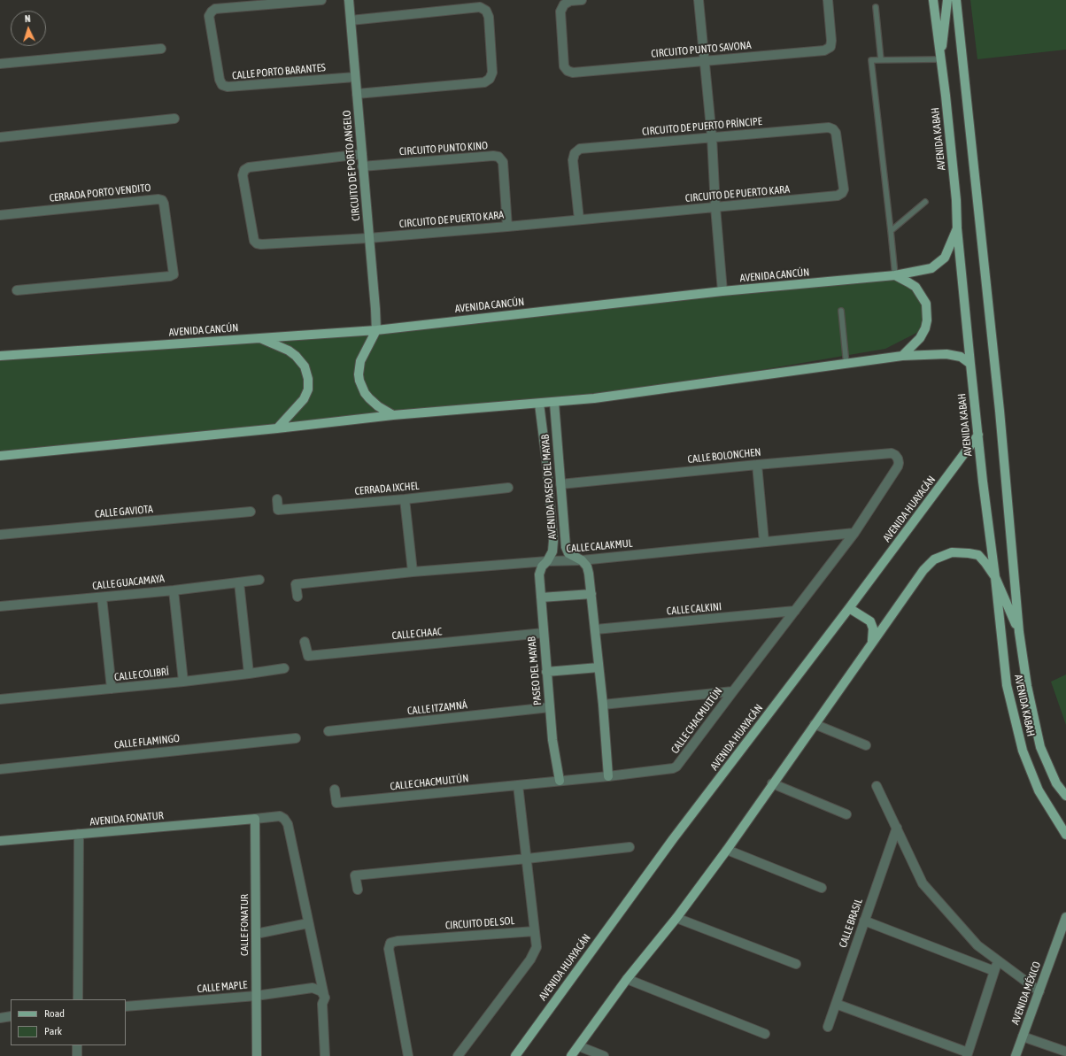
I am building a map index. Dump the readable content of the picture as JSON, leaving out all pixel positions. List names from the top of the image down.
{
  "streets": {
    "main road": ["AVENIDA KABAH", "AVENIDA CANCÚN", "AVENIDA HUAYACÁN"],
    "street": [
      "CIRCUITO PUNTO SAVONA",
      "CALLE PORTO BARANTES",
      "CIRCUITO DE PUERTO PRÍNCIPE",
      "CIRCUITO PUNTO KINO",
      "CIRCUITO DE PORTO ANGELO",
      "CERRADA PORTO VENDITO",
      "CIRCUITO DE PUERTO KARA",
      "CALLE BOLONCHEN",
      "AVENIDA PASEO DEL MAYAB",
      "CERRADA IXCHEL",
      "CALLE GAVIOTA",
      "CALLE CALAKMUL",
      "CALLE GUACAMAYA",
      "CALLE CALKINI",
      "CALLE CHAAC",
      "PASEO DEL MAYAB",
      "CALLE COLIBRÍ",
      "CALLE ITZAMNÁ",
      "CALLE CHACMULTÚN",
      "CALLE FLAMINGO",
      "AVENIDA FONATUR",
      "CIRCUITO DEL SOL",
      "CALLE BRASIL",
      "CALLE FONATUR",
      "CALLE MAPLE",
      "AVENIDA MÉXICO"
    ]
  },
  "crossings": [
    ["CALLE PORTO BARANTES", "CIRCUITO DE PORTO ANGELO"],
    ["CIRCUITO DE PUERTO PRÍNCIPE", "CIRCUITO DE PUERTO KARA"],
    ["AVENIDA KABAH", "AVENIDA CANCÚN"],
    ["AVENIDA KABAH", "AVENIDA HUAYACÁN"],
    ["CIRCUITO PUNTO KINO", "CIRCUITO DE PORTO ANGELO"],
    ["CIRCUITO PUNTO KINO", "CIRCUITO DE PUERTO KARA"],
    ["CIRCUITO DE PORTO ANGELO", "CIRCUITO DE PUERTO KARA"],
    ["CIRCUITO DE PORTO ANGELO", "AVENIDA CANCÚN"],
    ["CALLE BOLONCHEN", "AVENIDA PASEO DEL MAYAB"],
    ["CALLE BOLONCHEN", "CALLE CHACMULTÚN"],
    ["AVENIDA PASEO DEL MAYAB", "CALLE CALAKMUL"],
    ["AVENIDA PASEO DEL MAYAB", "PASEO DEL MAYAB"],
    ["CALLE CALAKMUL", "PASEO DEL MAYAB"],
    ["CALLE CALAKMUL", "CALLE CHACMULTÚN"],
    ["CALLE CALKINI", "CALLE CHACMULTÚN"],
    ["CALLE CHAAC", "PASEO DEL MAYAB"],
    ["PASEO DEL MAYAB", "CALLE ITZAMNÁ"],
    ["PASEO DEL MAYAB", "CALLE CHACMULTÚN"],
    ["AVENIDA FONATUR", "CALLE FONATUR"],
    ["CALLE FONATUR", "CALLE MAPLE"]
  ],
  "legend": ["Road", "Park"],
  "north": "top"
}
